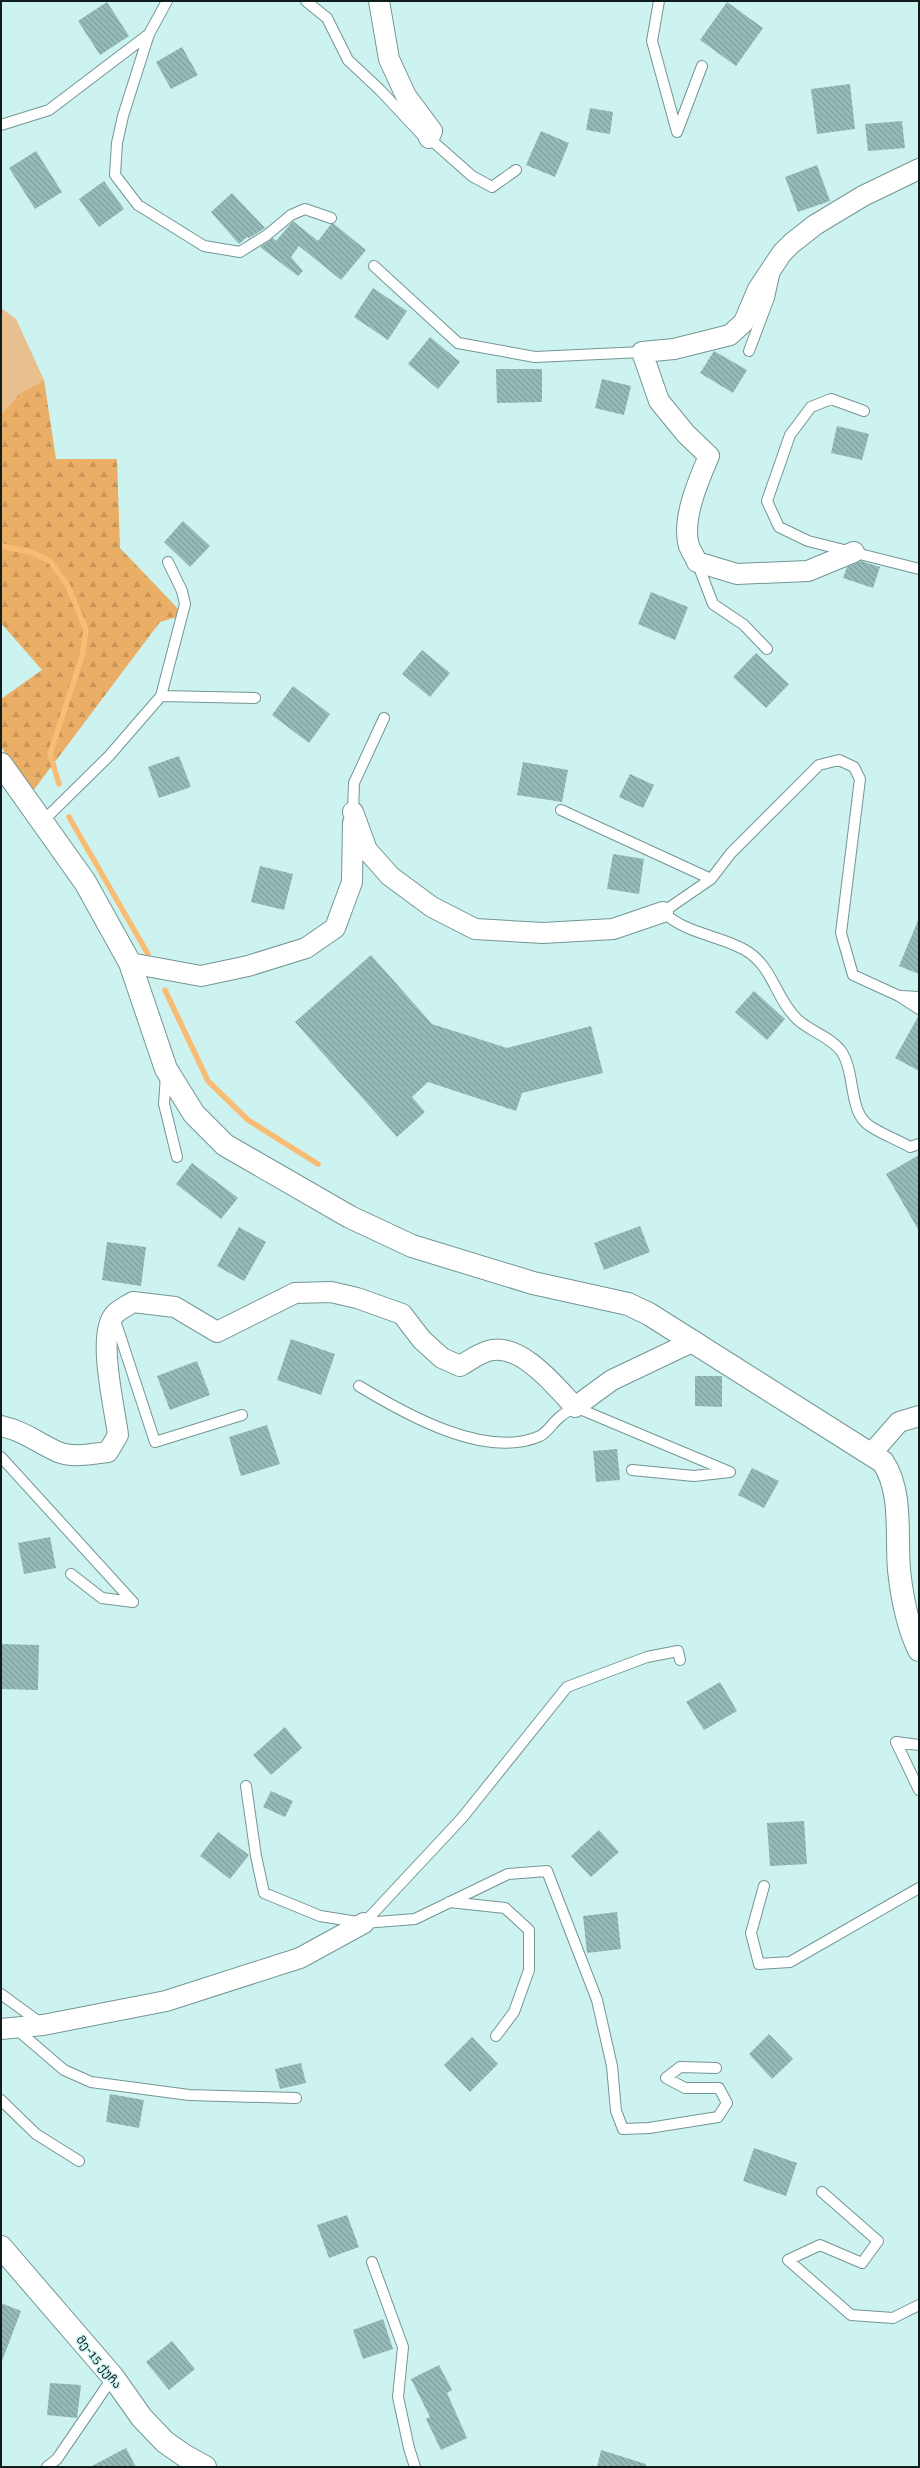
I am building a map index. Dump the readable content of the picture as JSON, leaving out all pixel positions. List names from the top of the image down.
{
  "streets": {
    "street": ["მე-15 ქუჩა"]
  }
}
